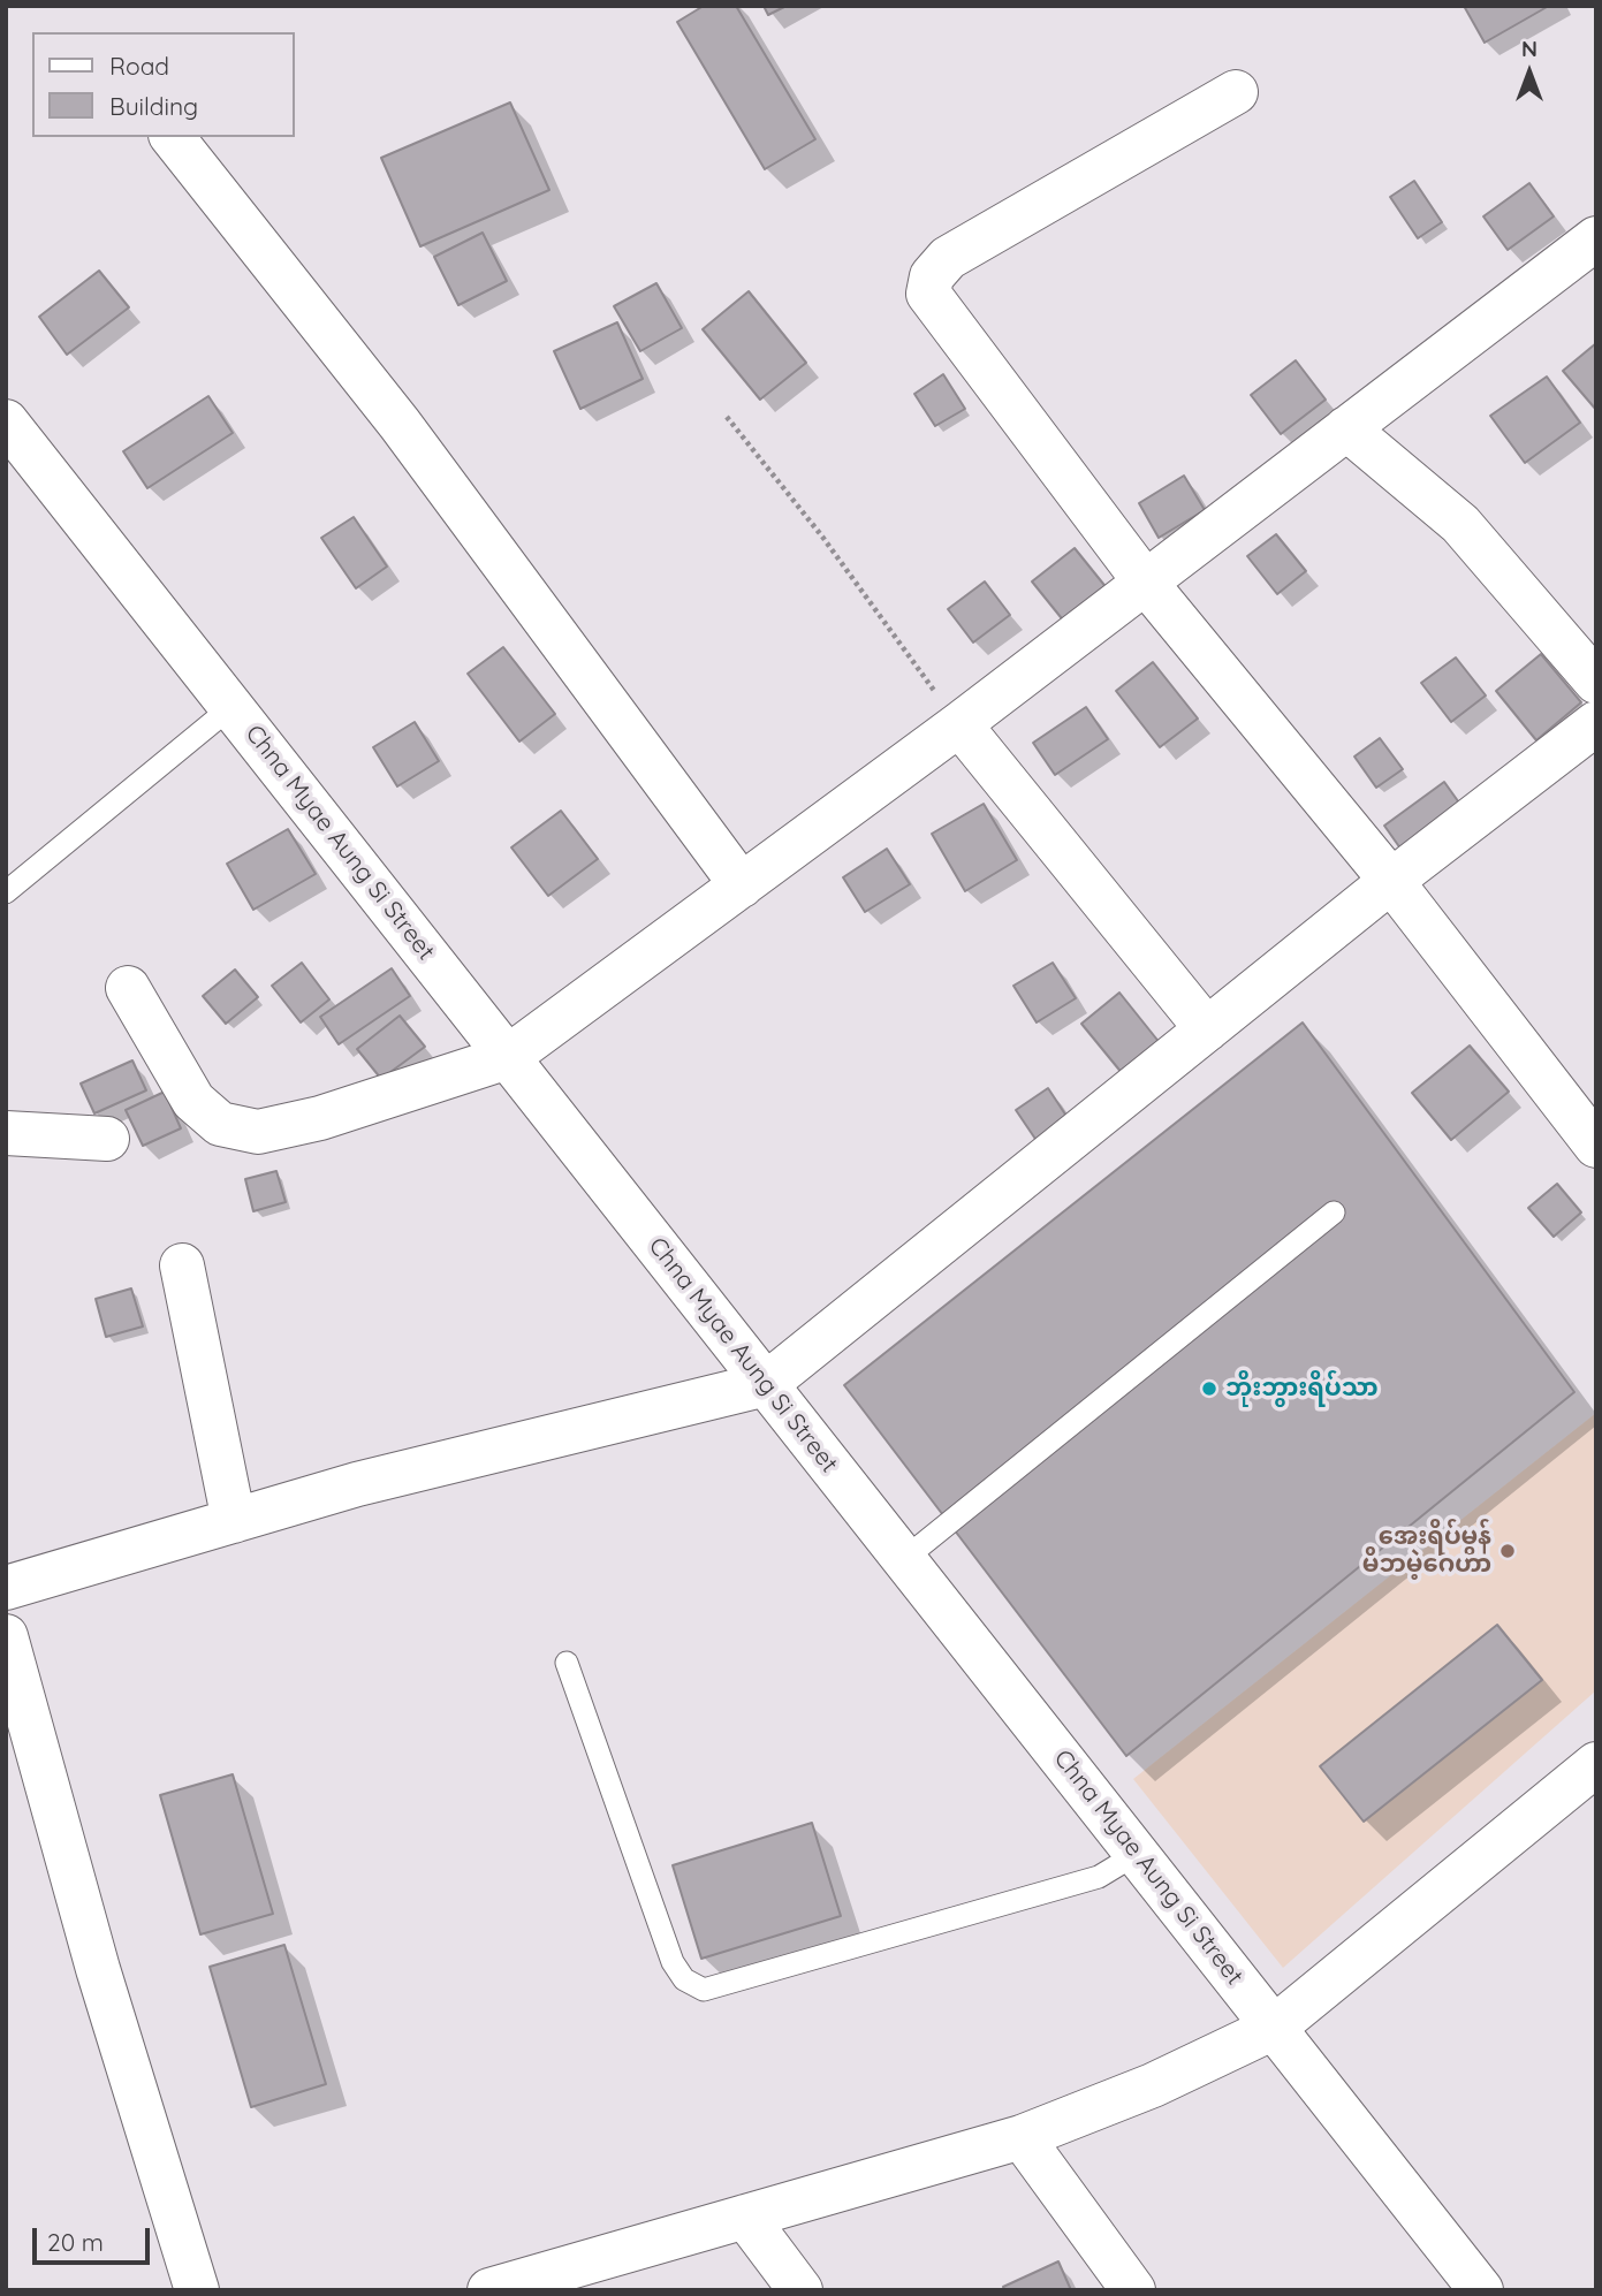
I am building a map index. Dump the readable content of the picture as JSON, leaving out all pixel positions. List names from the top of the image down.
{
  "streets": {
    "street": ["Chna Myae Aung Si Street"]
  },
  "places": ["ဘိုးဘွားရိပ်သာ", "အေးရိပ်မွန် မိဘမဲ့ဂေဟာ"],
  "legend": ["Road", "Building"],
  "scale_bar": "20 m",
  "north": "top"
}
